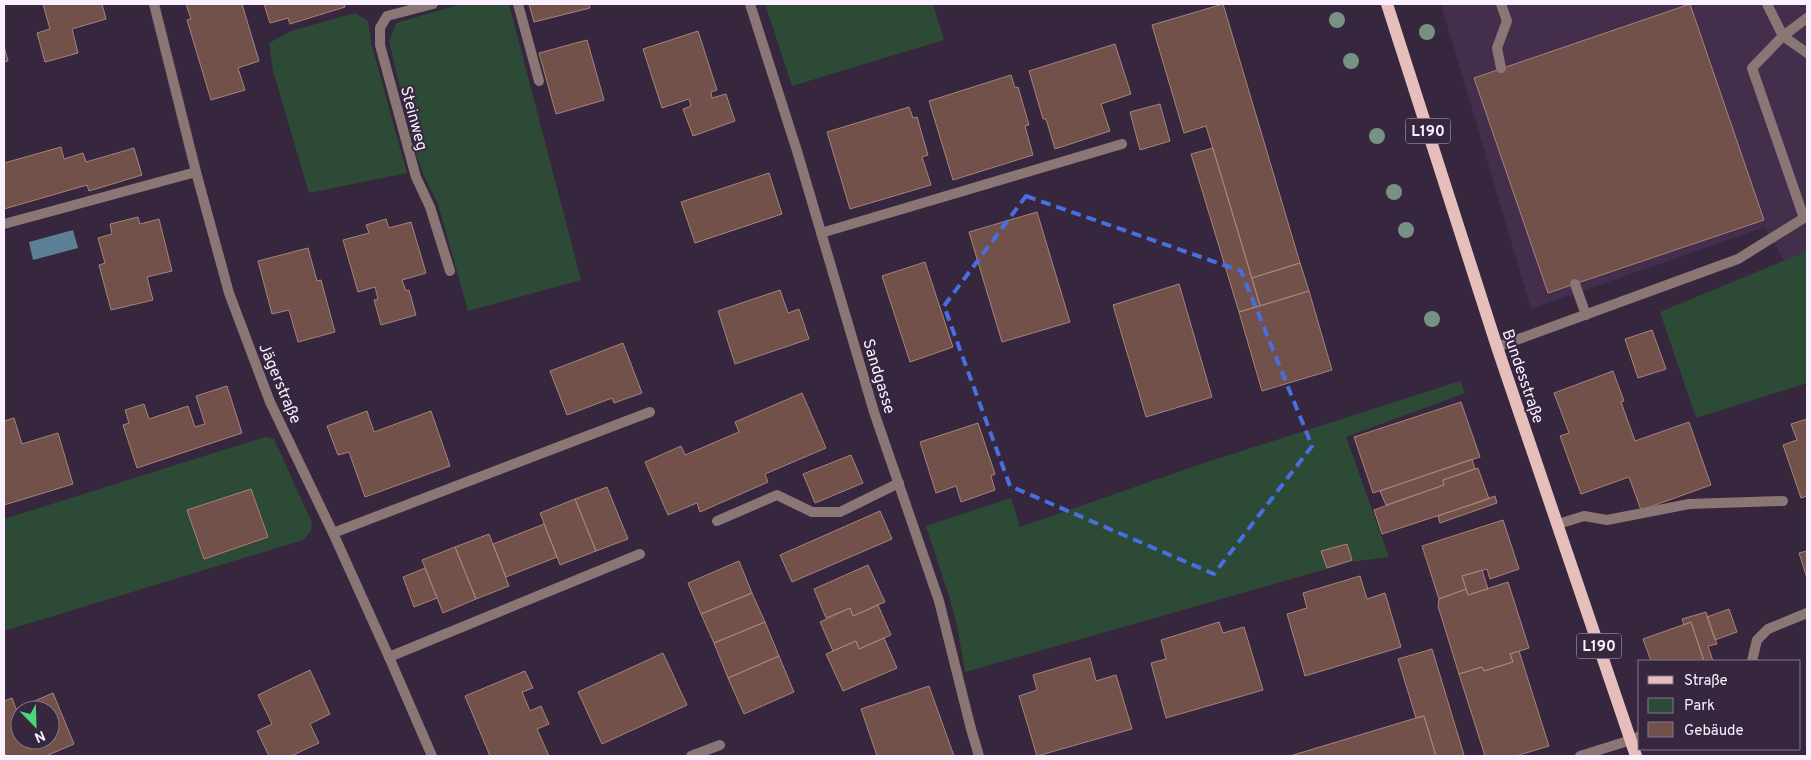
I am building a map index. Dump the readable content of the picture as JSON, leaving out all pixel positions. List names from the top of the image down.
{
  "streets": {
    "main road": ["L190", "Bundesstraße"],
    "street": ["Steinweg", "Sandgasse", "Jägerstraße"]
  },
  "legend": ["Straße", "Park", "Gebäude"],
  "north": "bottom right"
}
